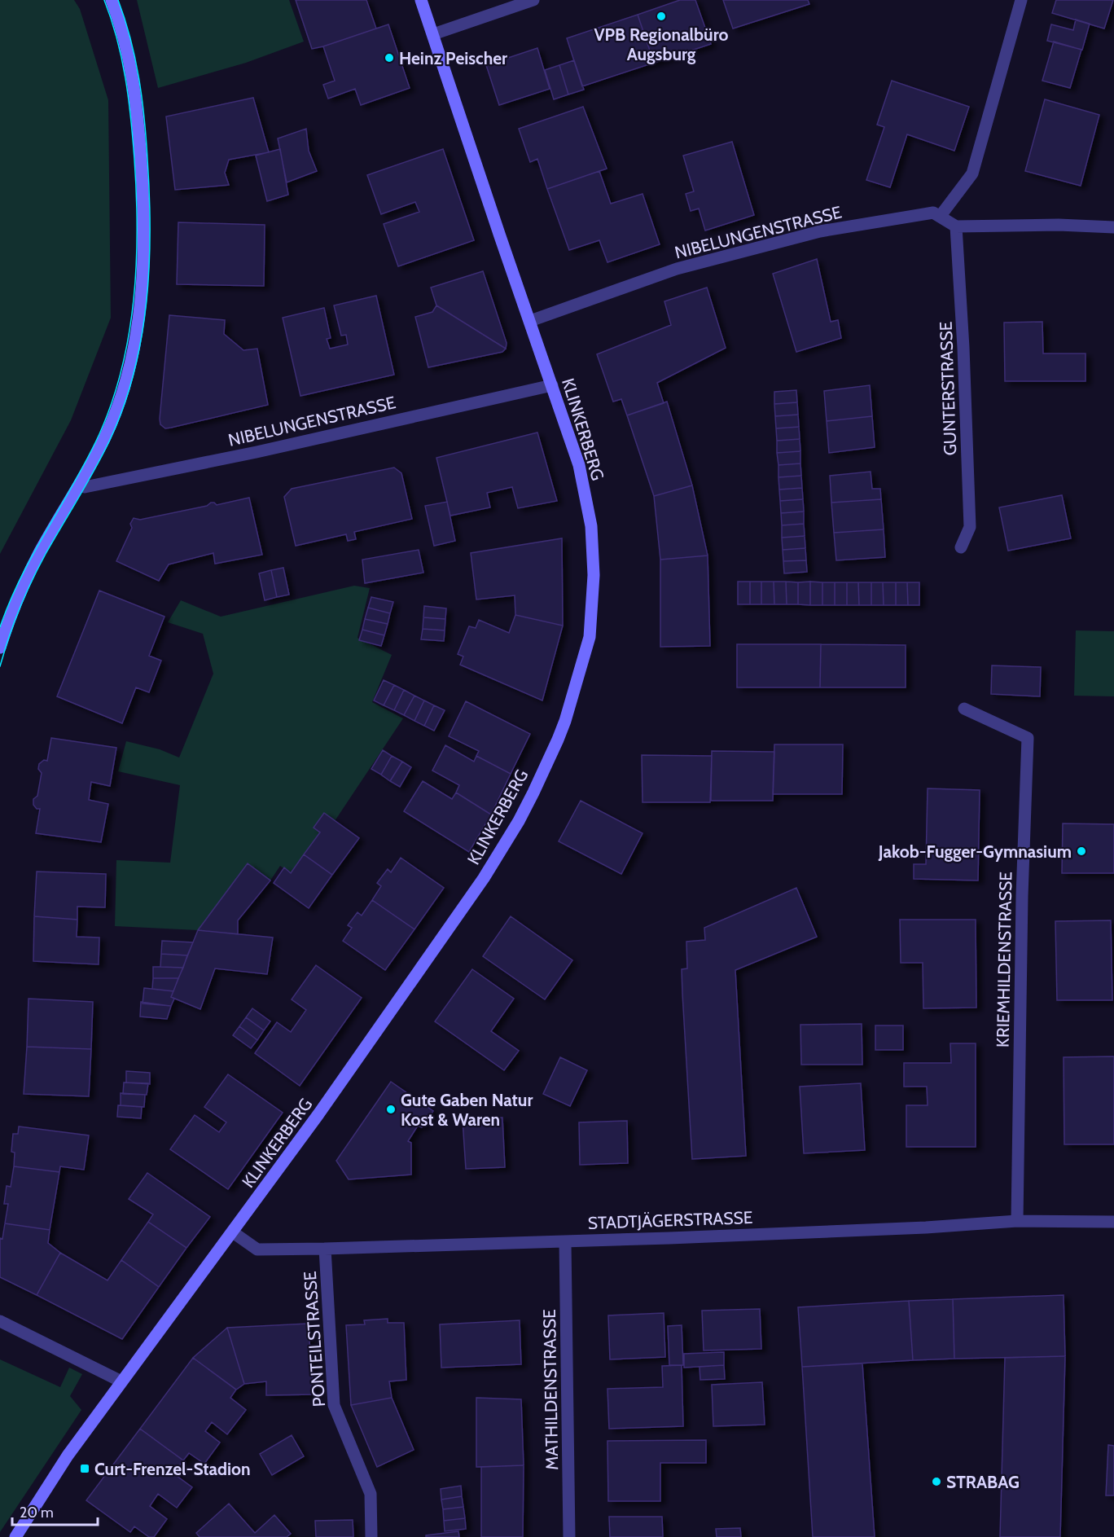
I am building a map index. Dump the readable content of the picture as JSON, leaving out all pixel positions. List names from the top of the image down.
{
  "streets": {
    "main road": ["KLINKERBERG"],
    "street": [
      "NIBELUNGENSTRASSE",
      "GUNTERSTRASSE",
      "KRIEMHILDENSTRASSE",
      "STADTJÄGERSTRASSE",
      "PONTEILSTRASSE",
      "MATHILDENSTRASSE"
    ]
  },
  "crossings": [
    ["NIBELUNGENSTRASSE", "GUNTERSTRASSE"],
    ["NIBELUNGENSTRASSE", "KLINKERBERG"],
    ["KLINKERBERG", "STADTJÄGERSTRASSE"],
    ["KRIEMHILDENSTRASSE", "STADTJÄGERSTRASSE"],
    ["STADTJÄGERSTRASSE", "PONTEILSTRASSE"],
    ["STADTJÄGERSTRASSE", "MATHILDENSTRASSE"]
  ],
  "places": {
    "other": [
      "VPB Regionalbüro Augsburg",
      "Heinz Peischer",
      "Jakob-Fugger-Gymnasium",
      "Gute Gaben Natur Kost & Waren",
      "STRABAG"
    ],
    "transit": ["Curt-Frenzel-Stadion"]
  },
  "scale_bar": "20 m"
}
